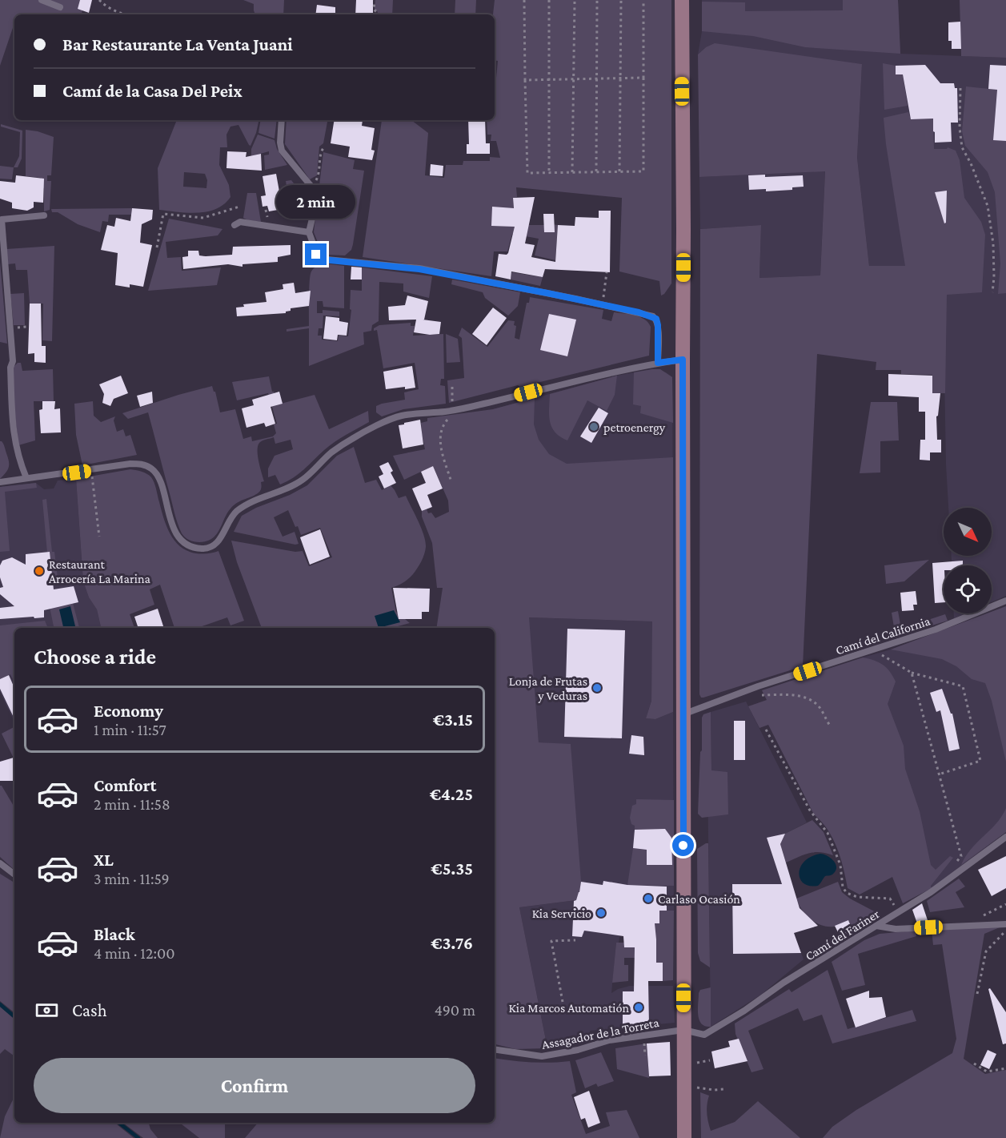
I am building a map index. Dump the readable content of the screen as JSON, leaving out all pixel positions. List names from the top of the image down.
{
  "streets": {
    "lane": ["Camí del California", "Camí del Fariner", "Assagador de la Torreta"]
  },
  "crossings": [
    ["Camí del Fariner", "Assagador de la Torreta"]
  ],
  "places": [
    "petroenergy",
    "Restaurant Arrocería La Marina",
    "Lonja de Frutas y Veduras",
    "Carlaso Ocasión",
    "Kia Servicio",
    "Kia Marcos Automatión"
  ],
  "north": "bottom right",
  "page": {
    "banner": ["Bar Restaurante La Venta Juani", "Camí de la Casa Del Peix"],
    "bubble": "2 min",
    "heading": "Choose a ride",
    "list": [
      {
        "name": "Economy",
        "note": "1 min · 11:57",
        "value": "€3.15"
      },
      {
        "name": "Comfort",
        "note": "2 min · 11:58",
        "value": "€4.25"
      },
      {
        "name": "XL",
        "note": "3 min · 11:59",
        "value": "€5.35"
      },
      {
        "name": "Black",
        "note": "4 min · 12:00",
        "value": "€3.76"
      }
    ],
    "pay": ["Cash", "490 m"],
    "buttons": "Confirm"
  }
}
